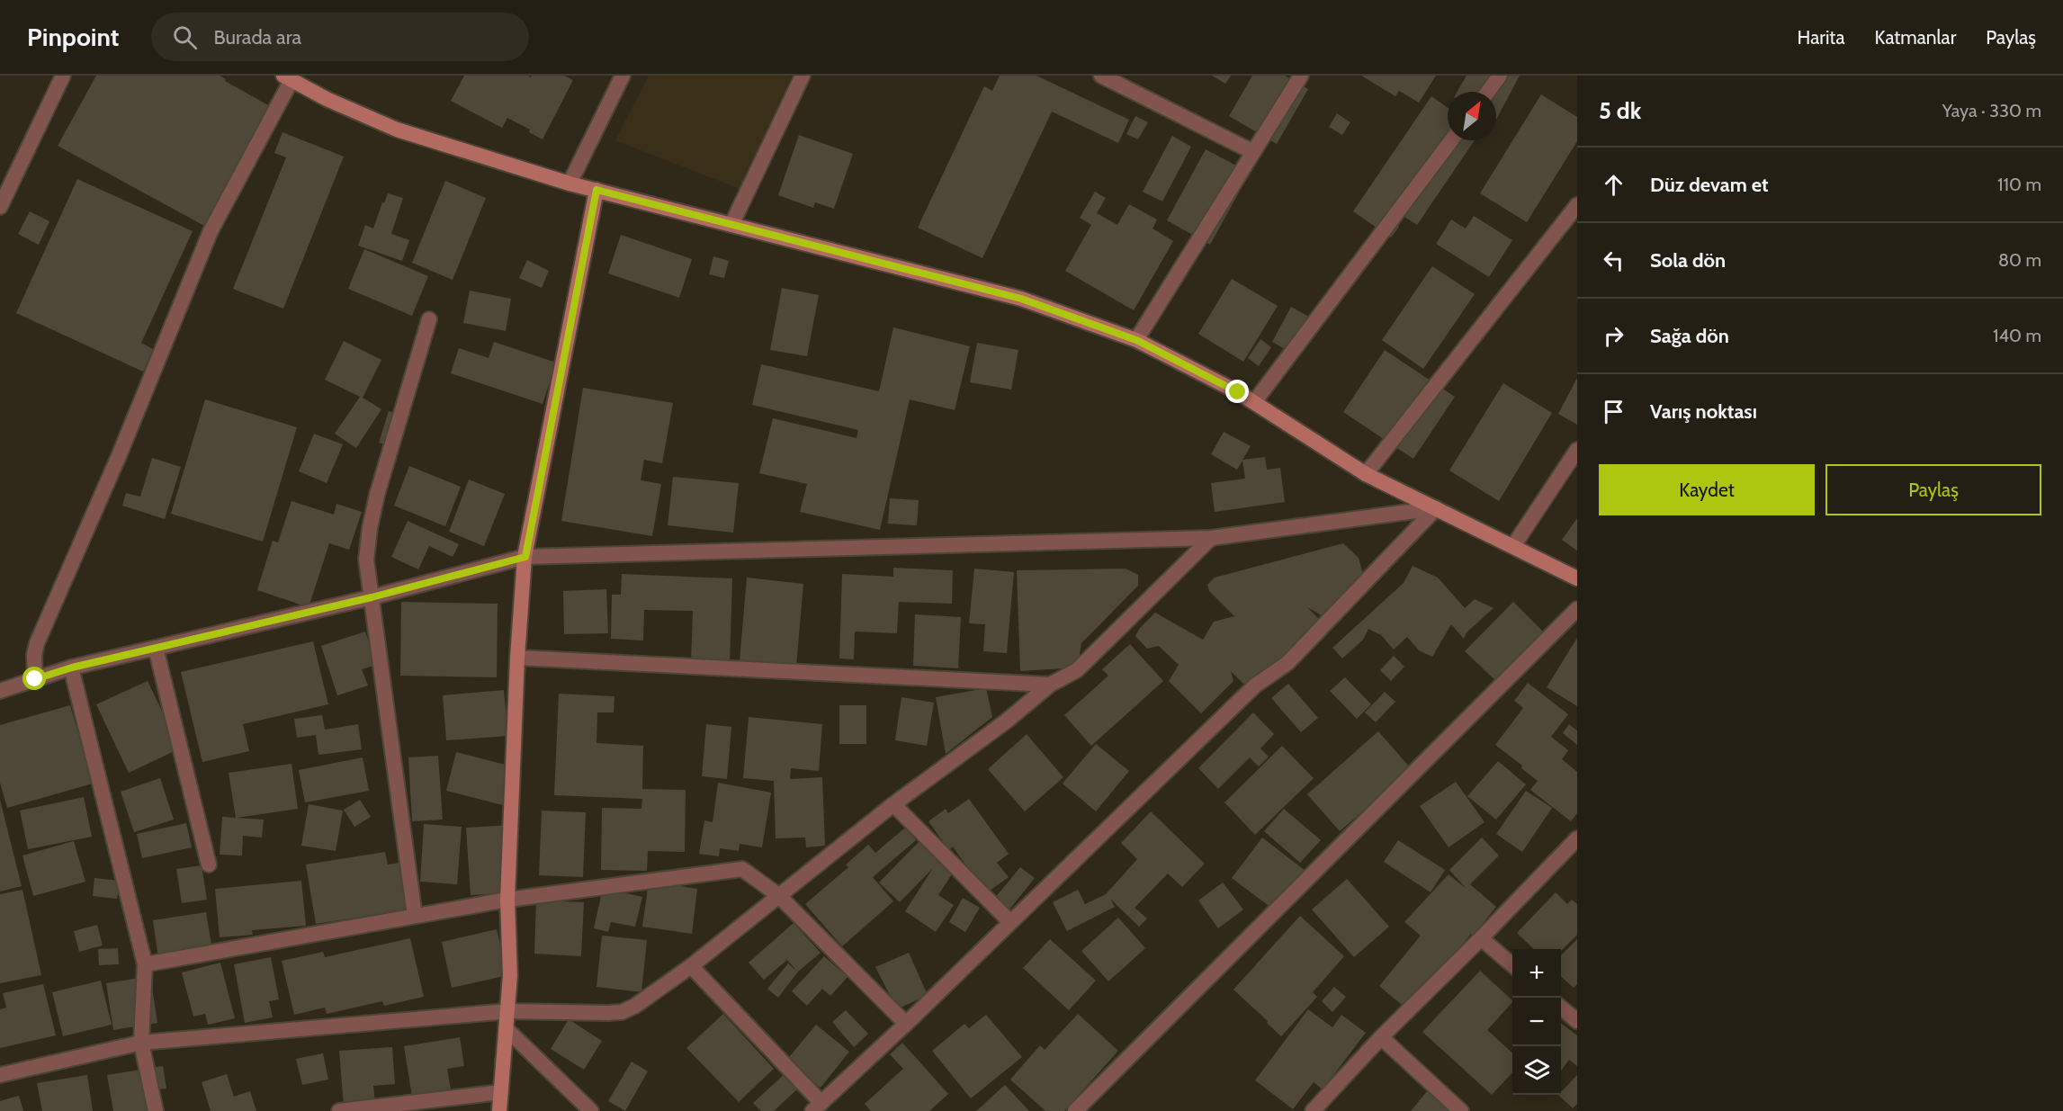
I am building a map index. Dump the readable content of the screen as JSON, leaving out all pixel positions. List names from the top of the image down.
{
  "north": "top right",
  "page": {
    "header": "Pinpoint",
    "search": "Burada ara",
    "nav": ["Harita", "Katmanlar", "Paylaş"],
    "heading": ["5 dk", "Yaya · 330 m"],
    "list": [
      ["Düz devam et", "110 m"],
      ["Sola dön", "80 m"],
      ["Sağa dön", "140 m"],
      "Varış noktası"
    ],
    "buttons": ["Kaydet", "Paylaş"],
    "map_buttons": ["+", "−"]
  }
}
